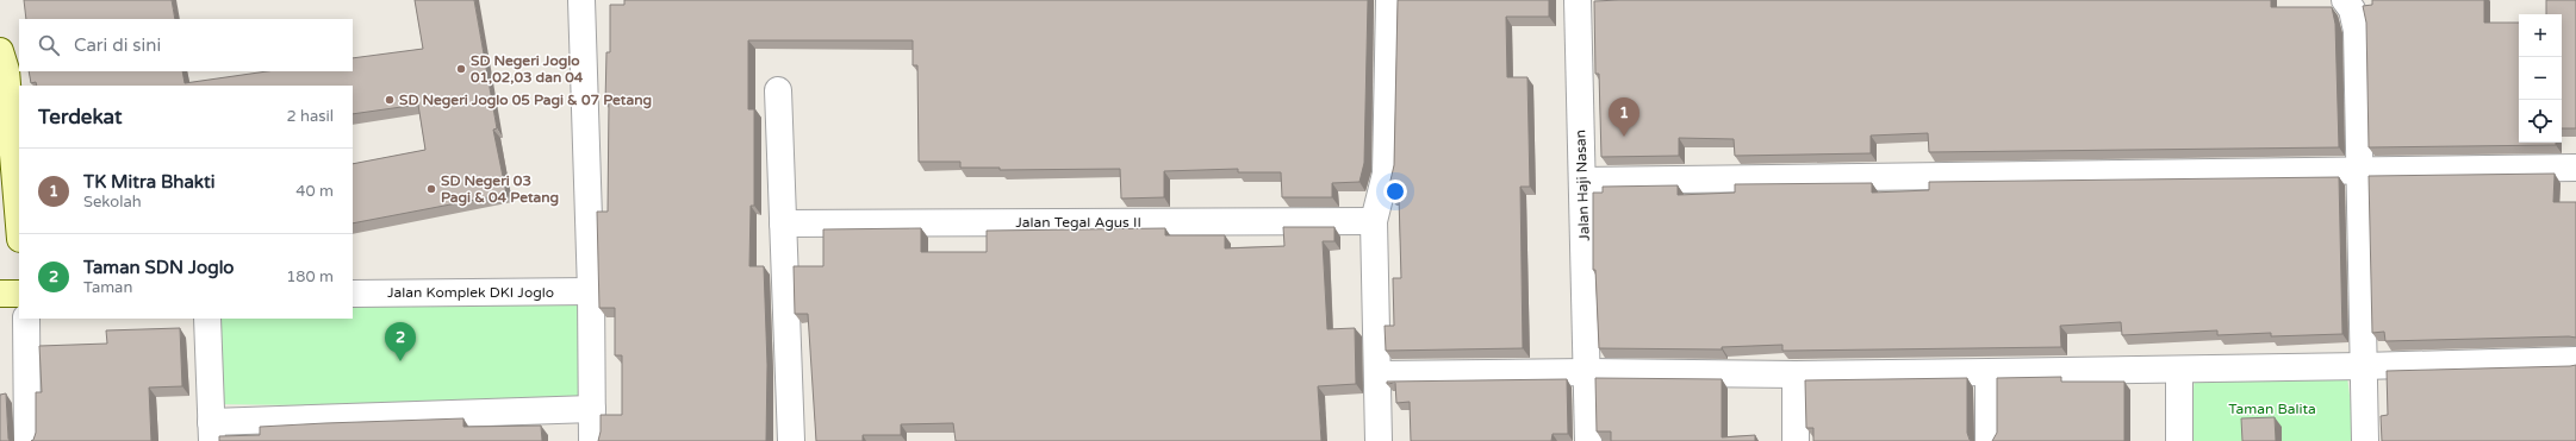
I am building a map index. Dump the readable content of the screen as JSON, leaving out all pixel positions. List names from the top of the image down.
{
  "streets": {
    "street": ["Jalan Haji Nasan", "Jalan Tegal Agus II", "Jalan Komplek DKI Joglo"]
  },
  "parks": ["Taman Balita"],
  "places": ["SD Negeri Joglo 01,02,03 dan 04", "SD Negeri Joglo 05 Pagi & 07 Petang", "SD Negeri 03 Pagi & 04 Petang"],
  "page": {
    "map_buttons": ["+", "−"],
    "search": "Cari di sini",
    "heading": ["Terdekat", "2 hasil"],
    "pins": ["1", "2"],
    "list": [
      {
        "mark": "1",
        "name": "TK Mitra Bhakti",
        "note": "Sekolah",
        "value": "40 m"
      },
      {
        "mark": "2",
        "name": "Taman SDN Joglo",
        "note": "Taman",
        "value": "180 m"
      }
    ]
  }
}
